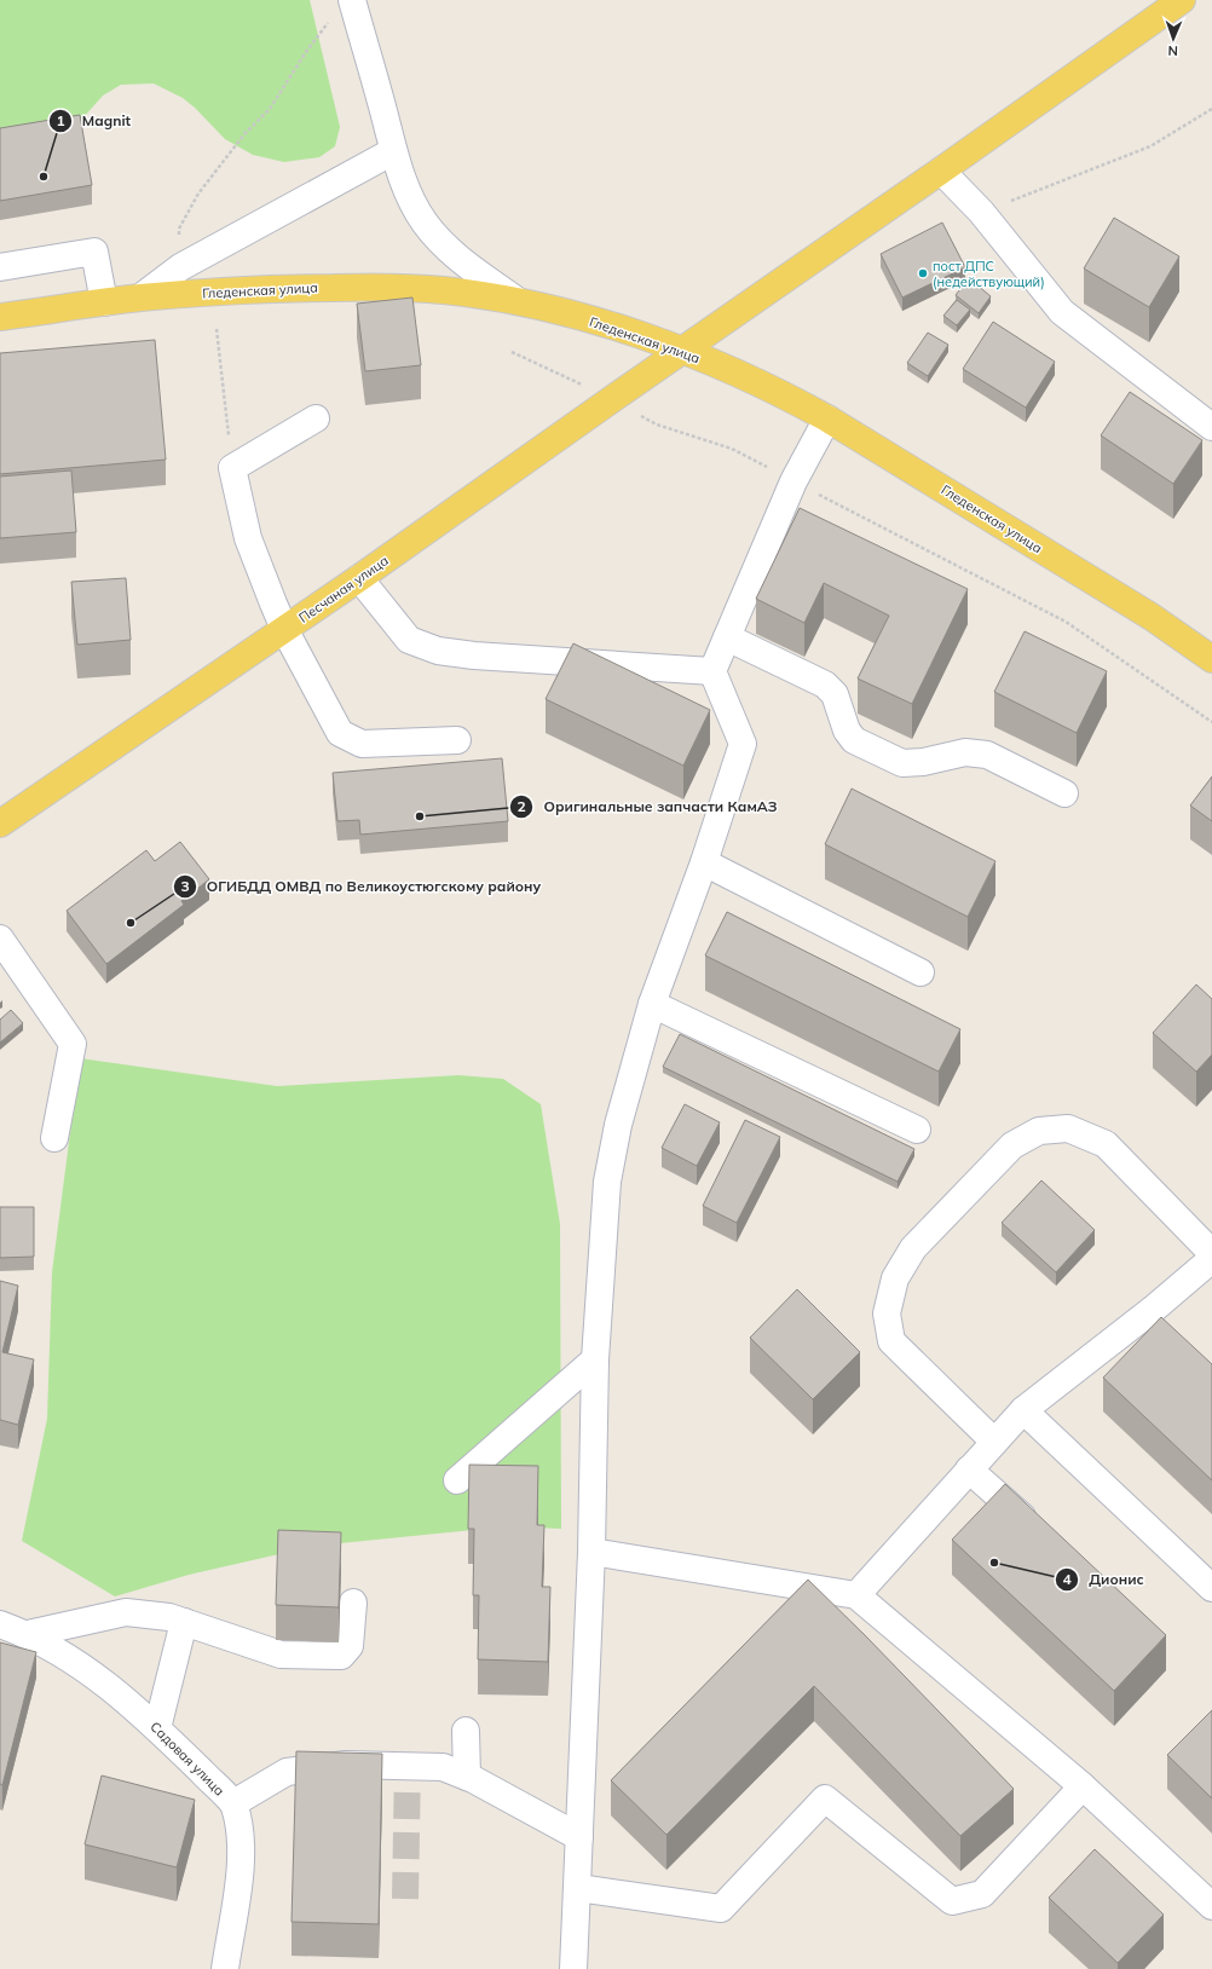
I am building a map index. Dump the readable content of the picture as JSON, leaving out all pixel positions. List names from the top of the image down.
{
  "streets": {
    "main road": ["Гледенская улица", "Песчаная улица"],
    "street": ["Садовая улица"]
  },
  "crossings": [
    ["Гледенская улица", "Песчаная улица"]
  ],
  "places": [
    "Magnit",
    "пост ДПС (недействующий)",
    "Оригинальные запчасти КамАЗ",
    "ОГИБДД ОМВД по Великоустюгскому району",
    "Дионис"
  ],
  "north": "bottom"
}
